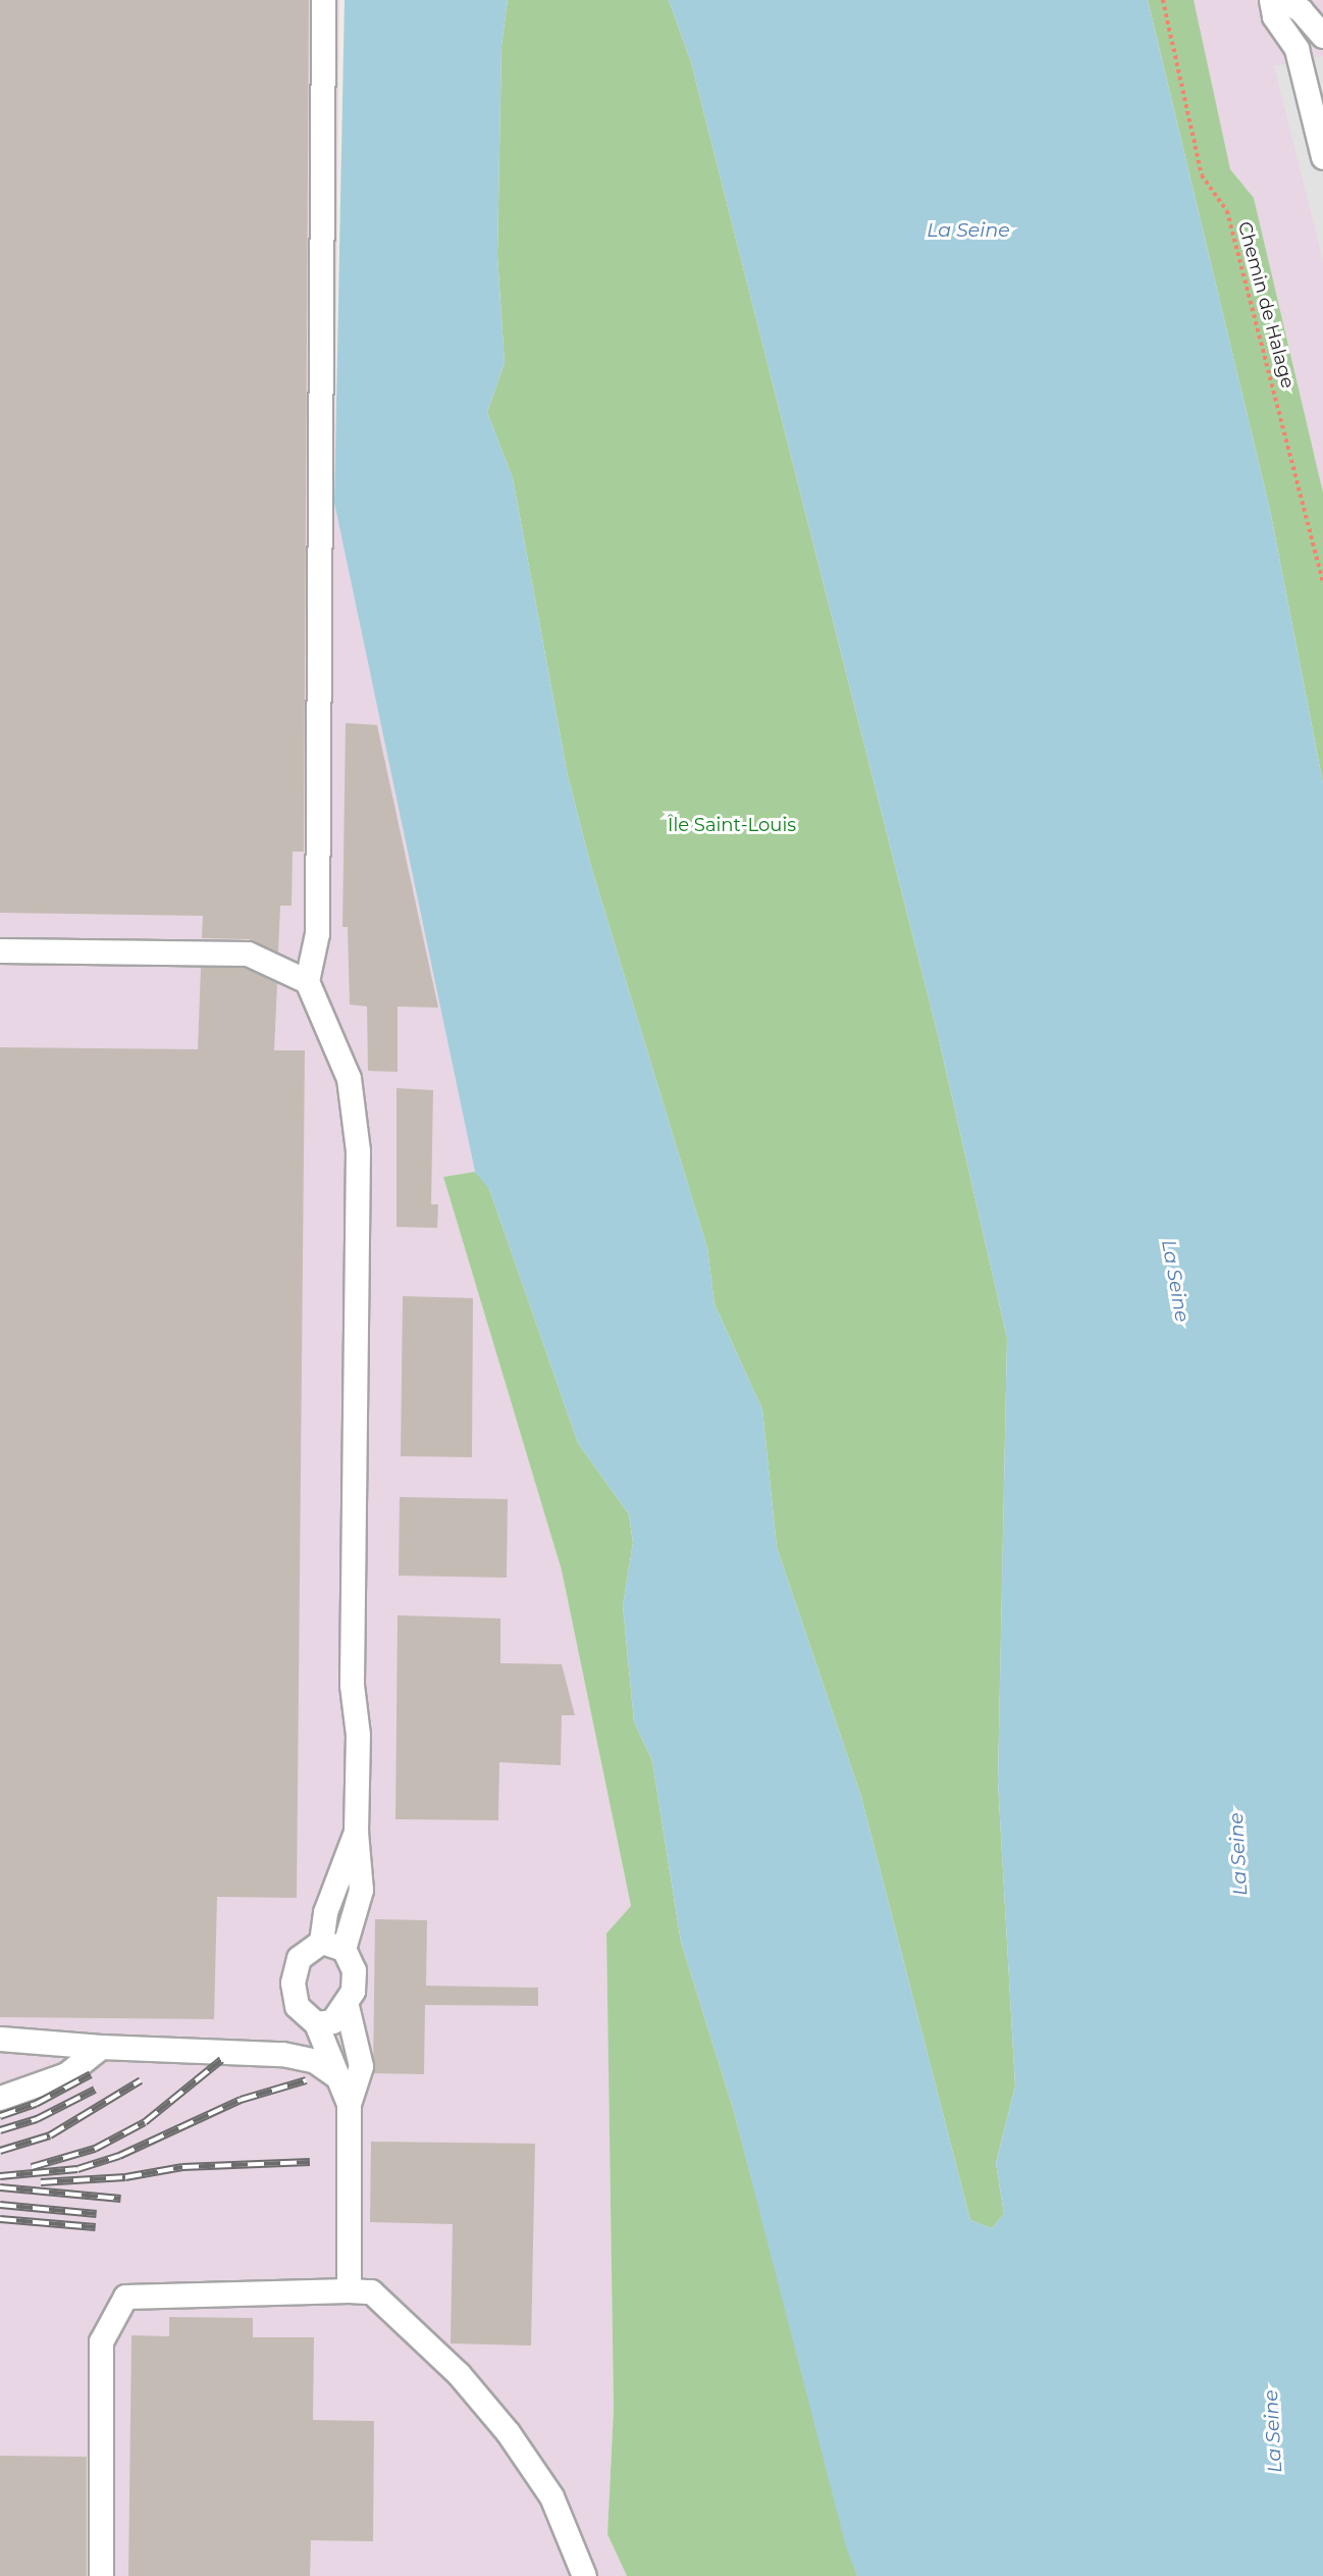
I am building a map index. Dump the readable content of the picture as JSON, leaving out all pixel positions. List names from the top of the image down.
{
  "streets": {
    "path": ["Chemin de Halage"]
  },
  "water": ["La Seine"],
  "parks": ["Île Saint-Louis"]
}
